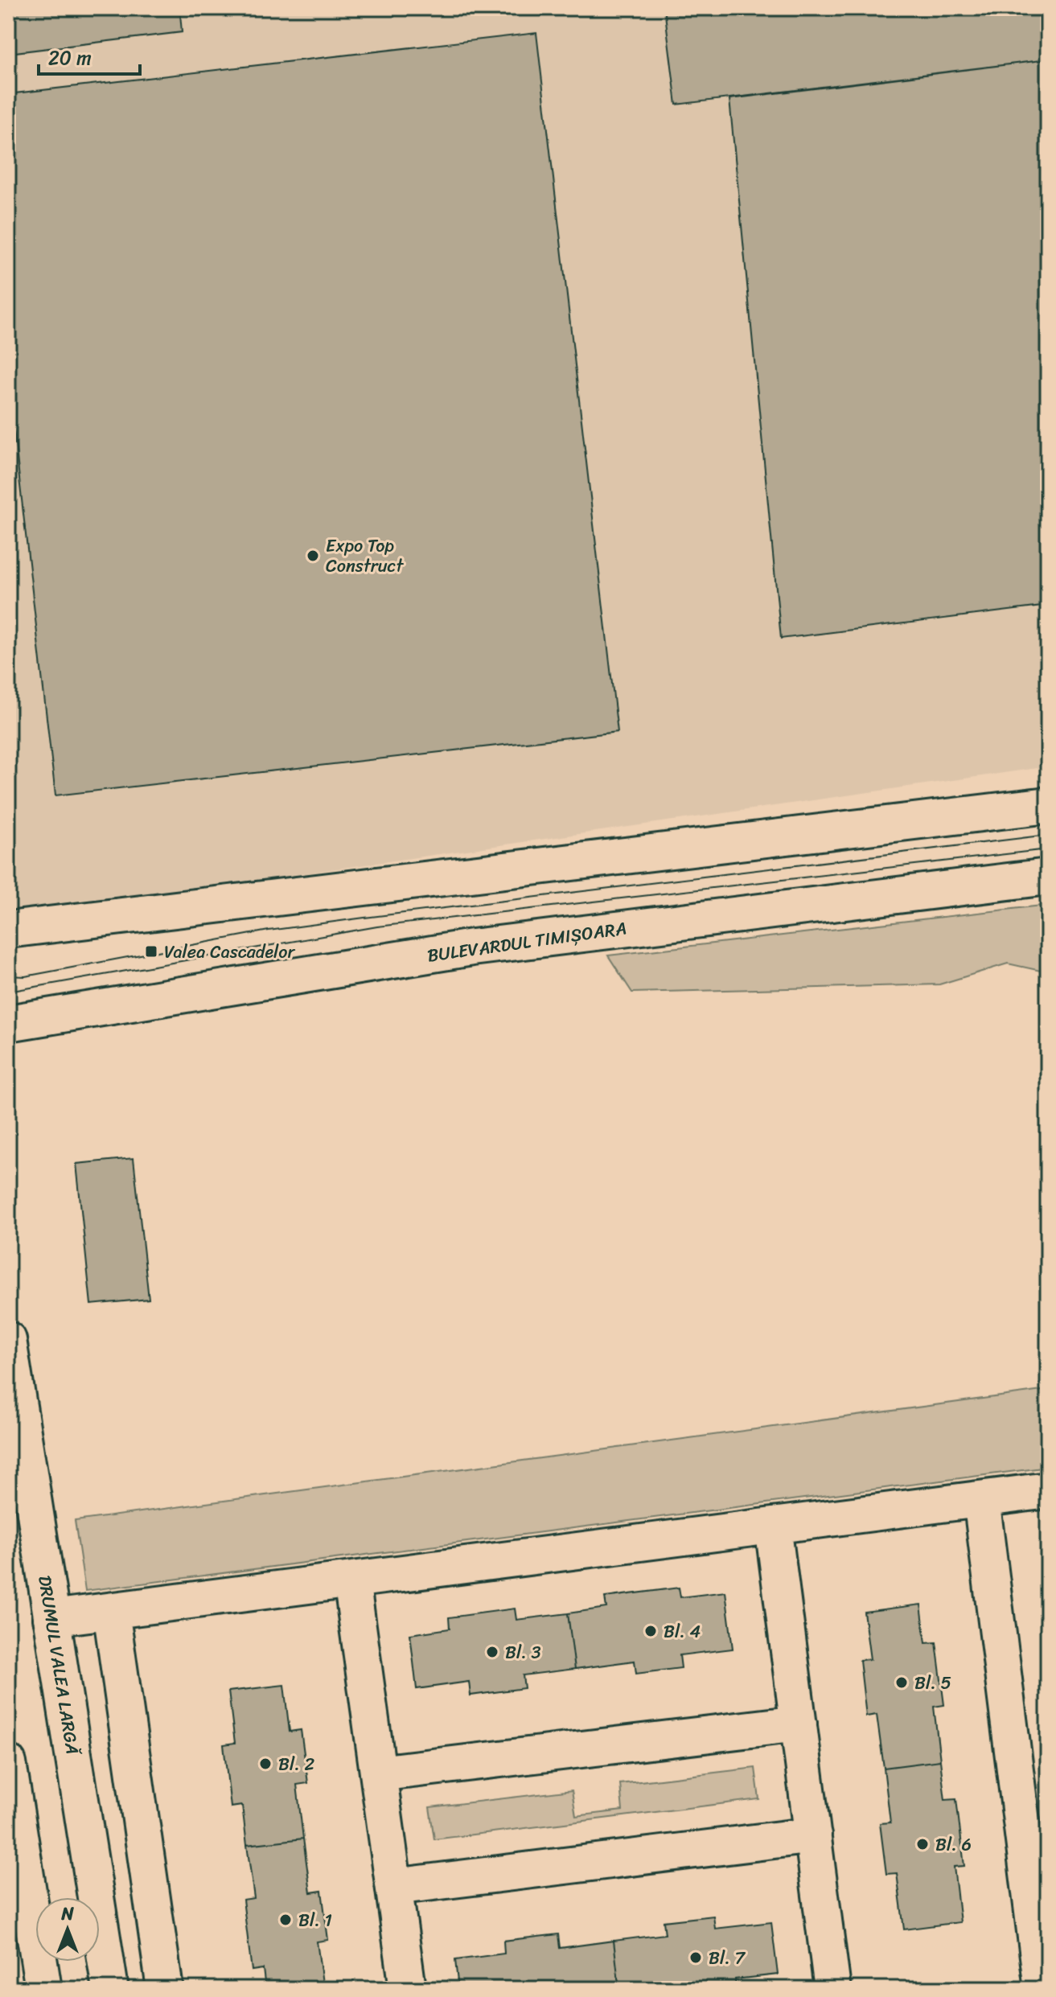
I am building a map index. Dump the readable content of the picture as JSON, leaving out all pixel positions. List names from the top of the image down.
{
  "streets": {
    "street": ["BULEVARDUL TIMIȘOARA", "DRUMUL VALEA LARGĂ"]
  },
  "places": {
    "other": [
      "Expo Top Construct",
      "Bl. 4",
      "Bl. 3",
      "Bl. 5",
      "Bl. 2",
      "Bl. 6",
      "Bl. 1",
      "Bl. 7"
    ],
    "transit": ["Valea Cascadelor"]
  },
  "scale_bar": "20 m",
  "north": "top"
}
